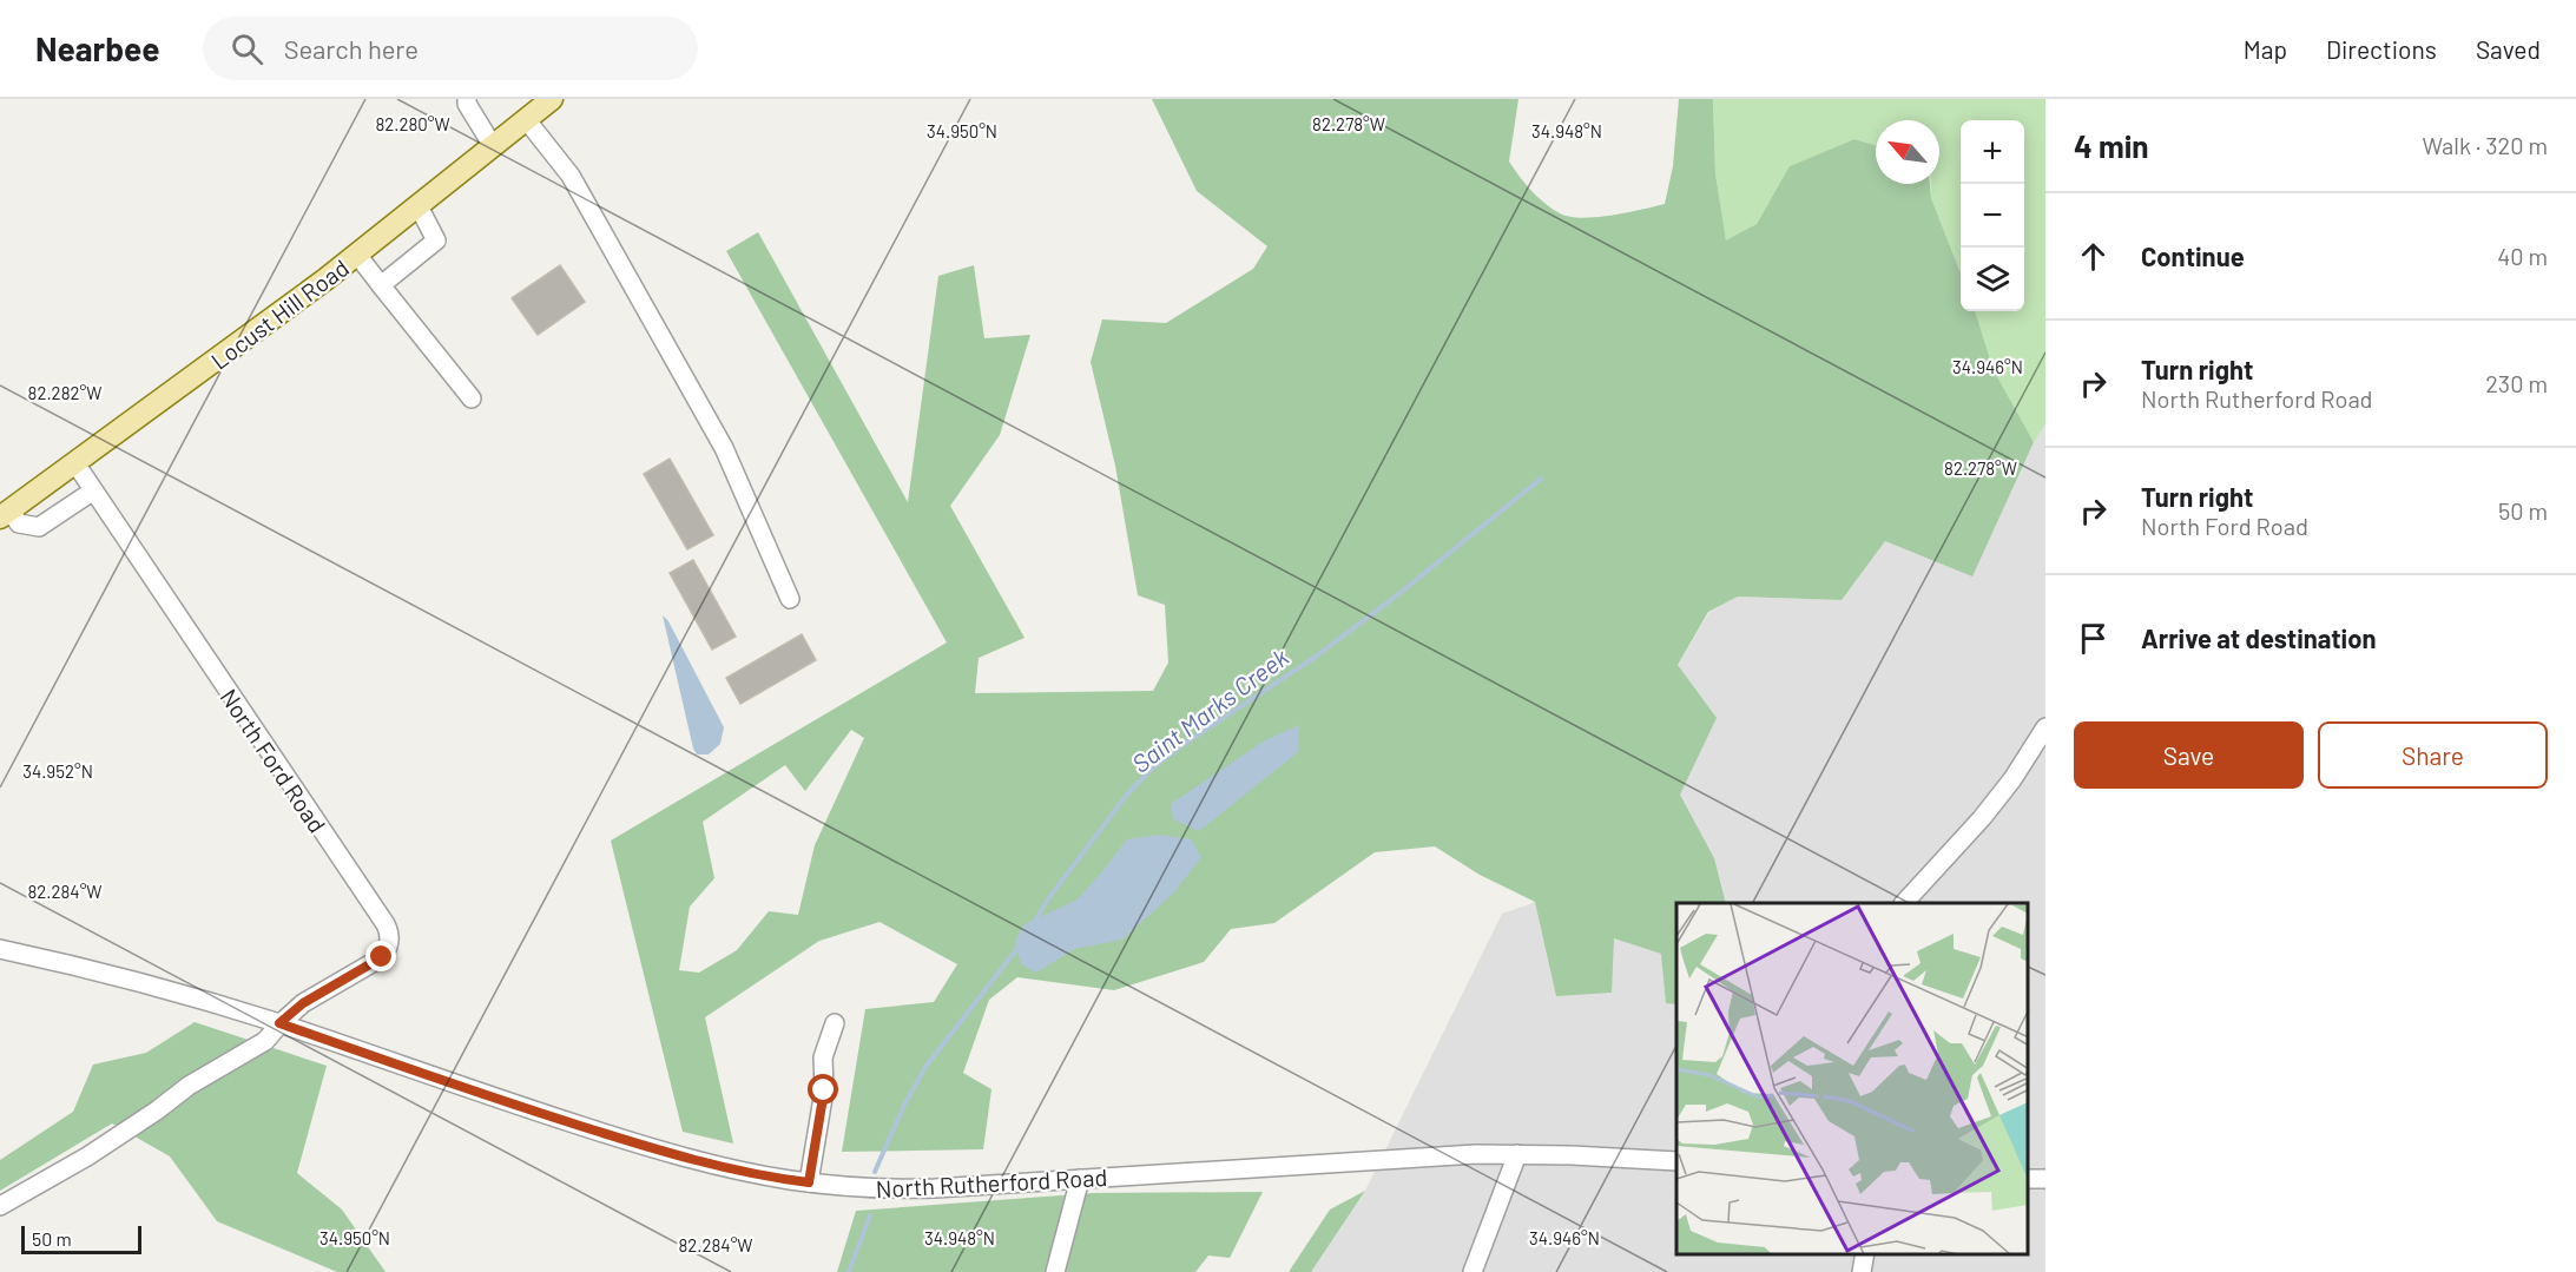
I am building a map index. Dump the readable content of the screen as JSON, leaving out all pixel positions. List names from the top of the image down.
{
  "streets": {
    "main road": ["Locust Hill Road"],
    "street": ["North Ford Road", "North Rutherford Road"]
  },
  "crossings": [
    ["Locust Hill Road", "North Ford Road"],
    ["North Ford Road", "North Rutherford Road"]
  ],
  "water": ["Saint Marks Creek"],
  "scale_bar": "50 m",
  "north": "top left",
  "page": {
    "header": "Nearbee",
    "search": "Search here",
    "nav": ["Map", "Directions", "Saved"],
    "heading": ["4 min", "Walk · 320 m"],
    "map_buttons": ["+", "−"],
    "list": [
      ["Continue", "40 m"],
      ["Turn right", "North Rutherford Road", "230 m"],
      ["Turn right", "North Ford Road", "50 m"],
      "Arrive at destination"
    ],
    "buttons": ["Save", "Share"],
    "scale": "50 m"
  },
  "coordinates": [
    "82.280°W",
    "82.278°W",
    "34.950°N",
    "34.948°N",
    "34.946°N",
    "82.282°W",
    "34.952°N",
    "82.284°W"
  ]
}
